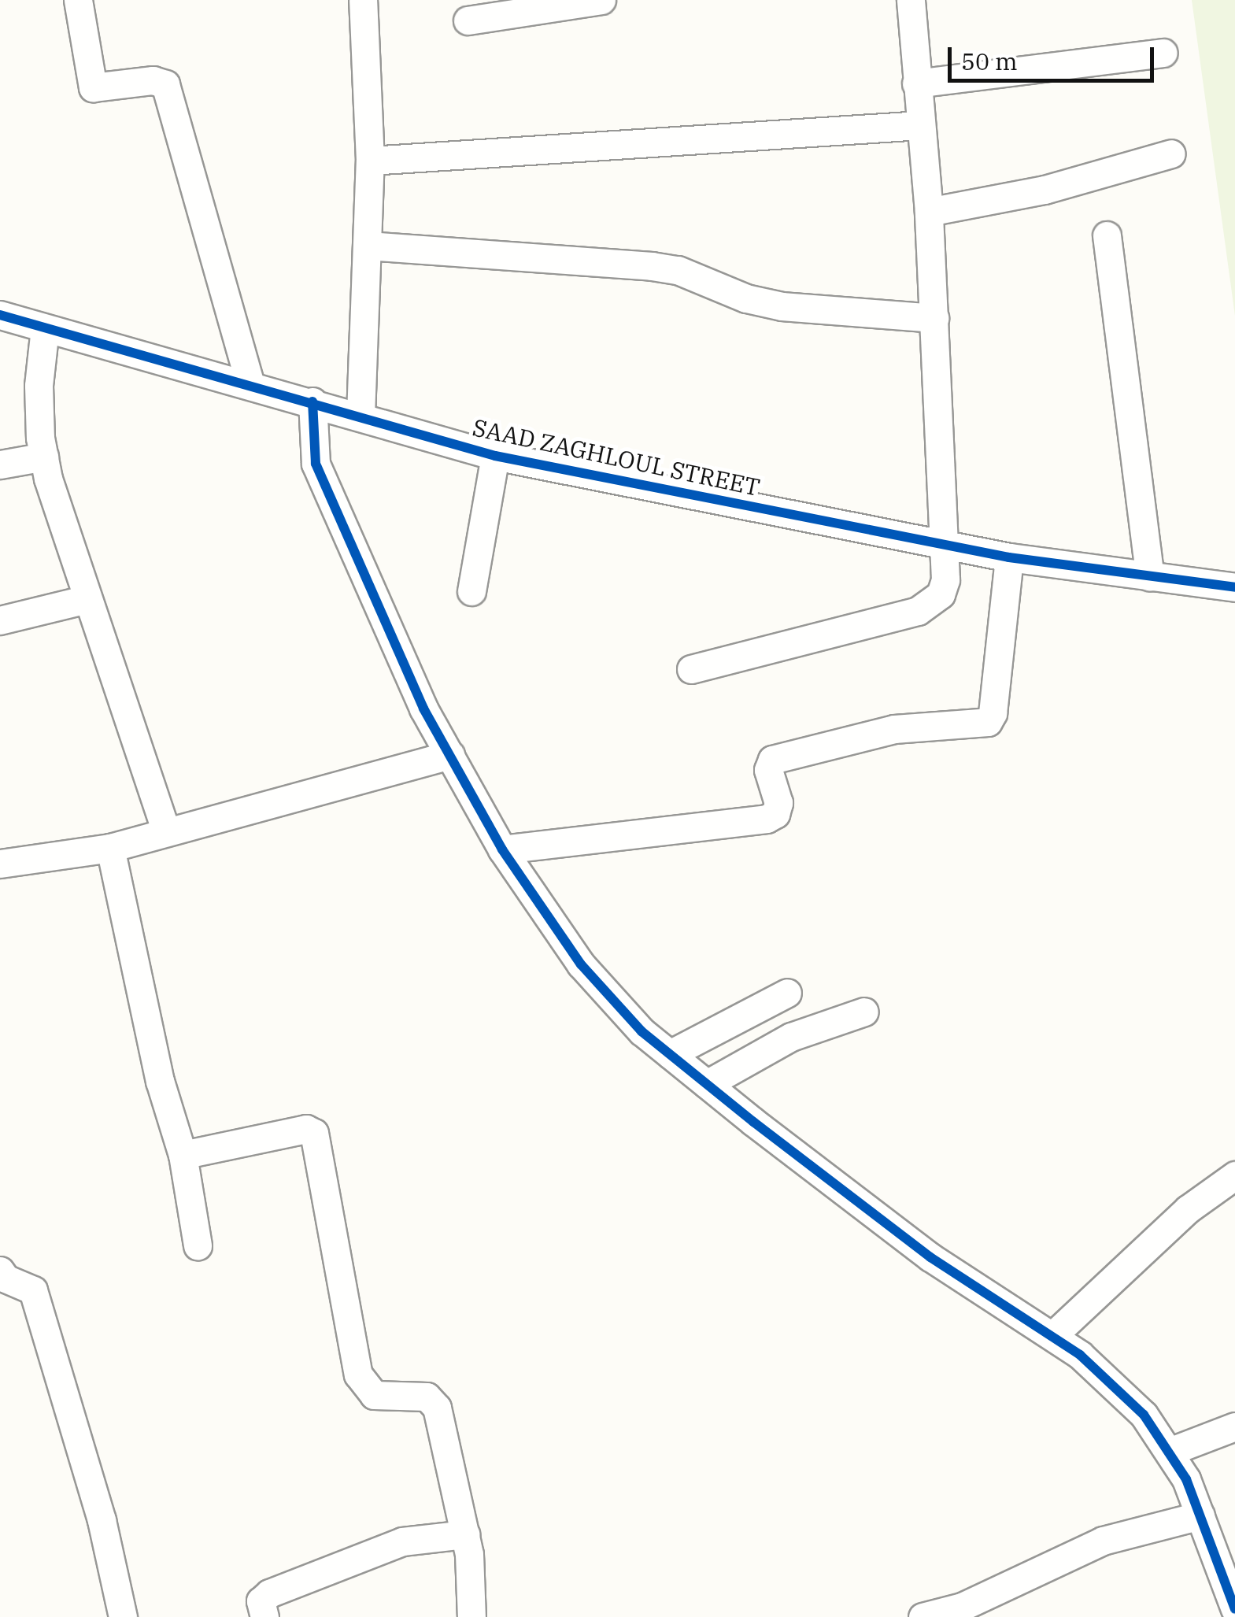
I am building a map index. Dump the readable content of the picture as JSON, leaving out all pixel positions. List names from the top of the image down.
{
  "streets": {
    "street": ["SAAD ZAGHLOUL STREET"]
  },
  "scale_bar": "50 m"
}
